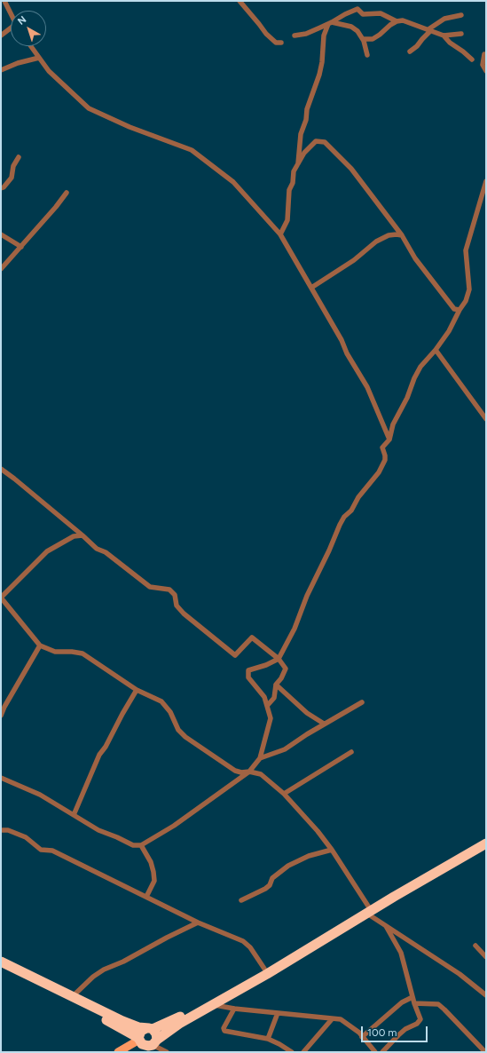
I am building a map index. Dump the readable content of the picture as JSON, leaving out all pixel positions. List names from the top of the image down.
{
  "scale_bar": "100 m",
  "north": "top left"
}
